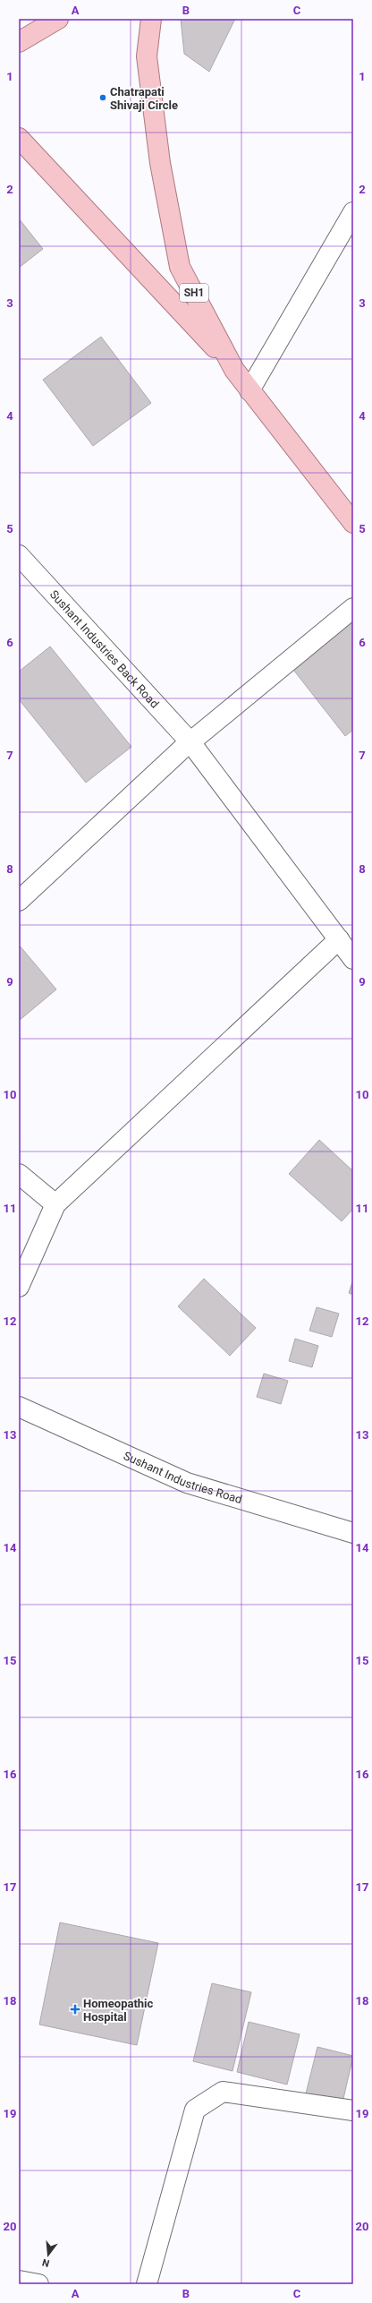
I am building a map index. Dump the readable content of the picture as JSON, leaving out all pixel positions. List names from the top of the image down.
{
  "streets": {
    "main road": ["SH1"],
    "street": ["Sushant Industries Back Road", "Sushant Industries Road"]
  },
  "places": {
    "other": ["Chatrapati Shivaji Circle"],
    "health": ["Homeopathic Hospital"]
  },
  "north": "bottom",
  "grid": {
    "columns": ["A", "B", "C"],
    "rows": [
      "1",
      "2",
      "3",
      "4",
      "5",
      "6",
      "7",
      "8",
      "9",
      "10",
      "11",
      "12",
      "13",
      "14",
      "15",
      "16",
      "17",
      "18",
      "19",
      "20"
    ]
  }
}
